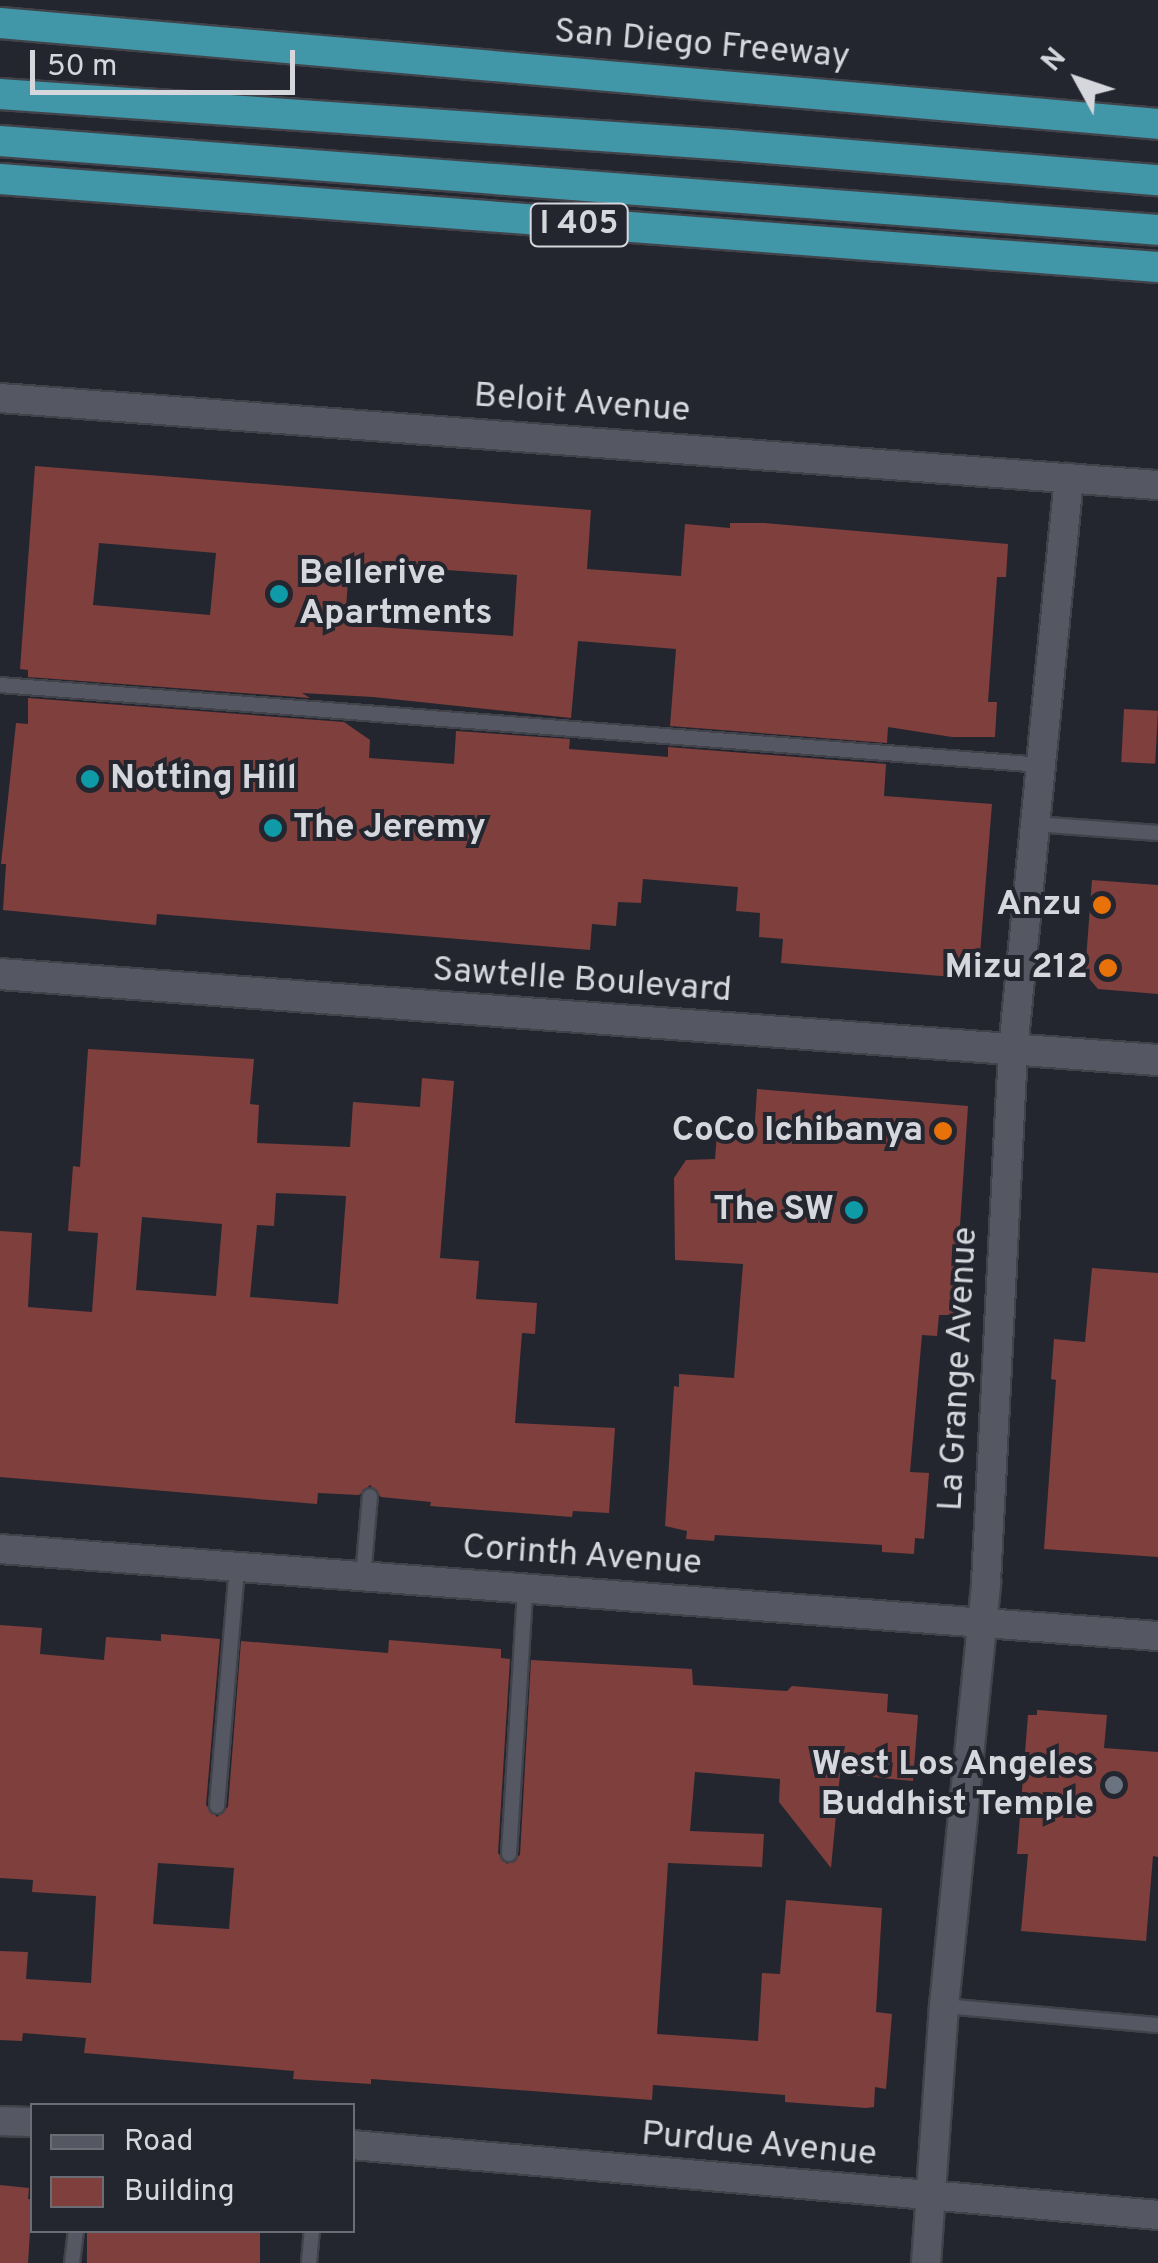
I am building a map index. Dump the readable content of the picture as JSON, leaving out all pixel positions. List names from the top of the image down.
{
  "streets": {
    "highway": ["San Diego Freeway", "I 405"],
    "street": [
      "Beloit Avenue",
      "Sawtelle Boulevard",
      "La Grange Avenue",
      "Corinth Avenue",
      "Purdue Avenue"
    ]
  },
  "crossings": [
    ["Beloit Avenue", "La Grange Avenue"],
    ["Sawtelle Boulevard", "La Grange Avenue"],
    ["La Grange Avenue", "Corinth Avenue"],
    ["La Grange Avenue", "Purdue Avenue"]
  ],
  "places": [
    "Bellerive Apartments",
    "Notting Hill",
    "The Jeremy",
    "Anzu",
    "Mizu 212",
    "CoCo Ichibanya",
    "The SW",
    "West Los Angeles Buddhist Temple"
  ],
  "legend": ["Road", "Building"],
  "scale_bar": "50 m",
  "north": "top left"
}
